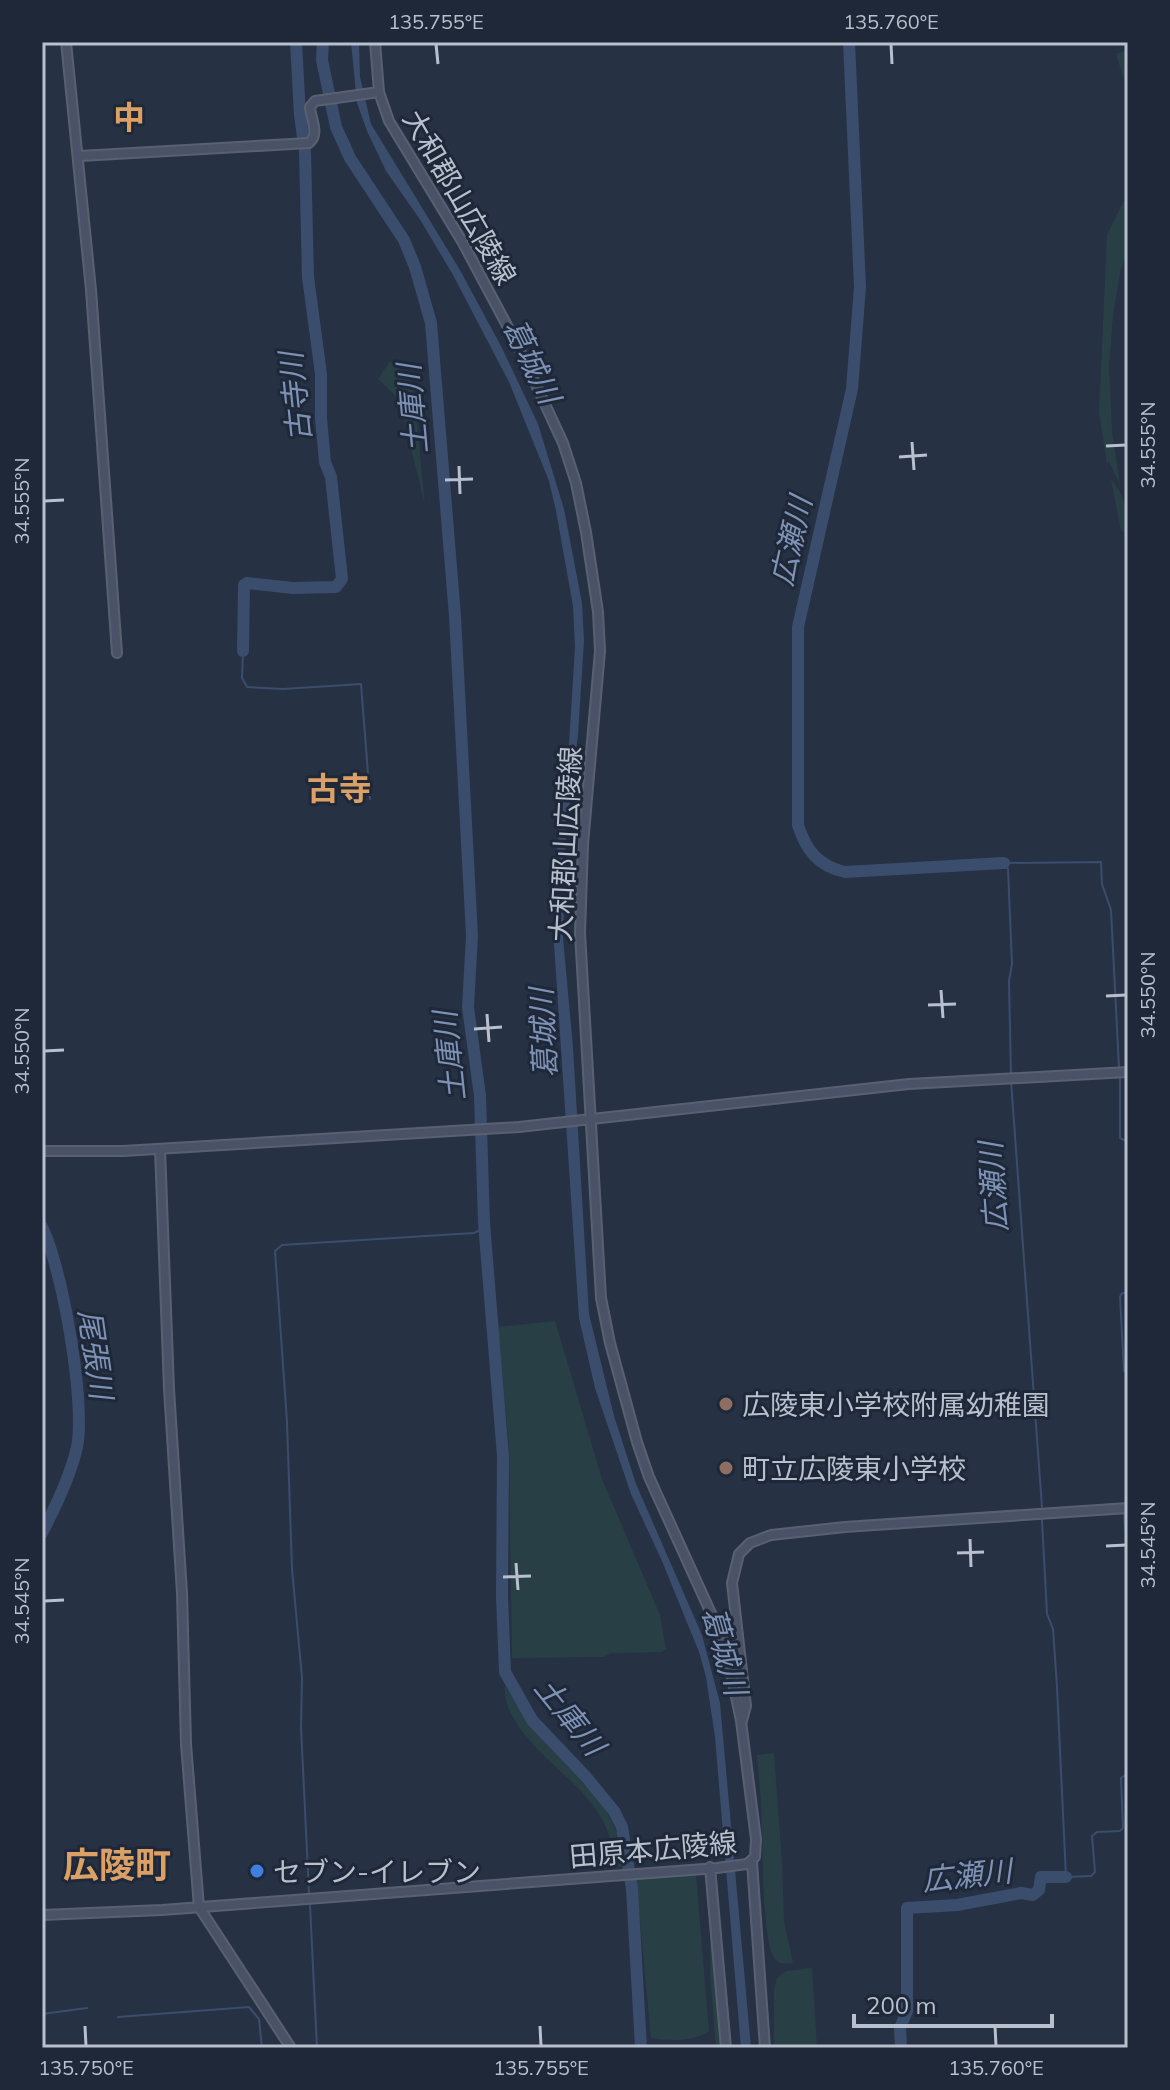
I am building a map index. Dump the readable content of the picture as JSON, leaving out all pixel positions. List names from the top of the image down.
{
  "streets": {
    "main road": ["大和郡山広陵線", "田原本広陵線"]
  },
  "crossings": [
    ["大和郡山広陵線", "田原本広陵線"]
  ],
  "districts": ["中", "古寺", "広陵町"],
  "water": [
    "葛城川",
    "古寺川",
    "土庫川",
    "広瀬川",
    "尾張川"
  ],
  "places": ["広陵東小学校附属幼稚園", "町立広陵東小学校", "セブン-イレブン"],
  "scale_bar": "200 m",
  "coordinates": [
    "135.755°E",
    "135.760°E",
    "34.555°N",
    "34.550°N",
    "34.545°N",
    "135.750°E"
  ]
}
